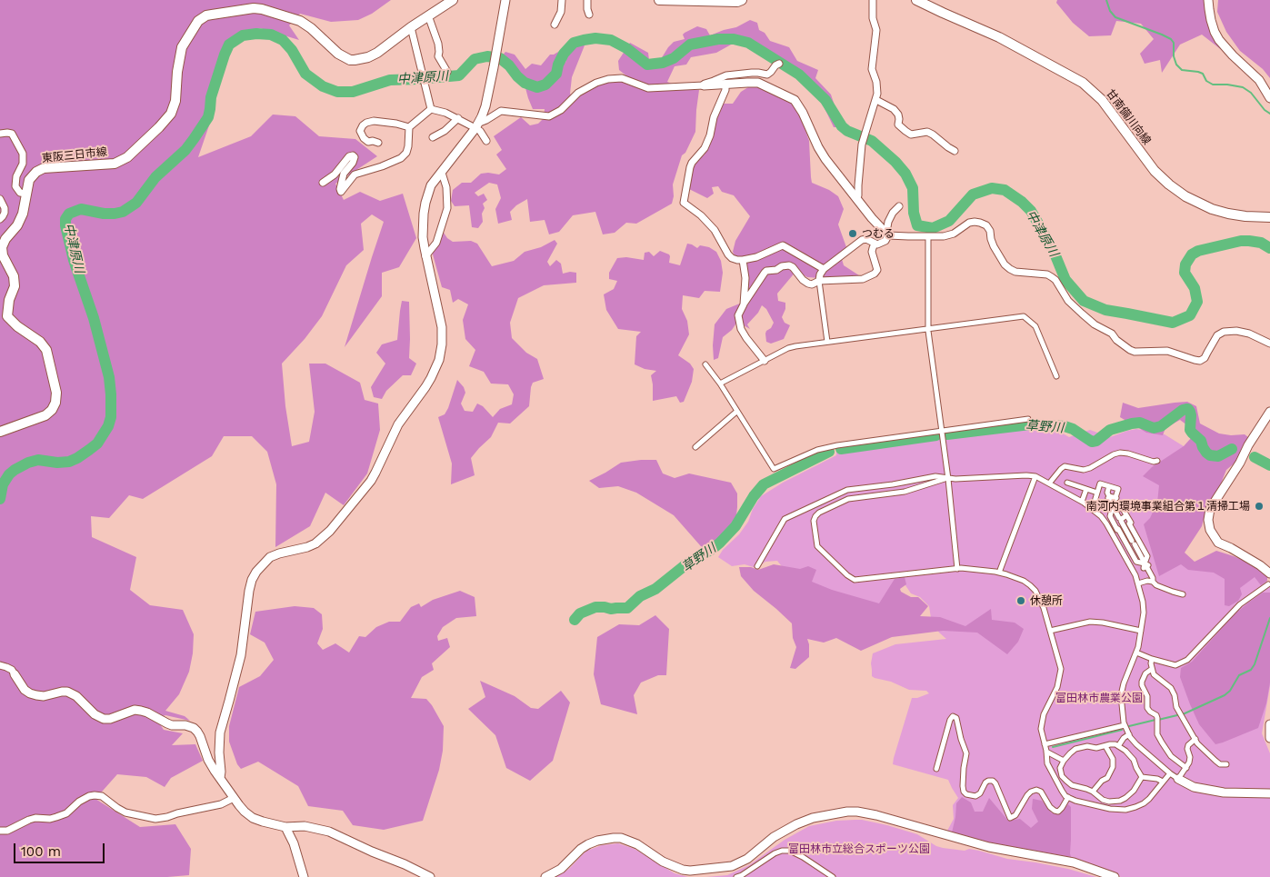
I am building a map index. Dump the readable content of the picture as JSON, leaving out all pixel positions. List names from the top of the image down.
{
  "streets": {
    "main road": ["甘南備川向線", "東阪三日市線"]
  },
  "water": ["中津原川", "草野川"],
  "parks": ["富田林市農業公園", "富田林市立総合スポーツ公園"],
  "places": ["つむる", "南河内環境事業組合第１清掃工場", "休憩所"],
  "scale_bar": "100 m"
}
